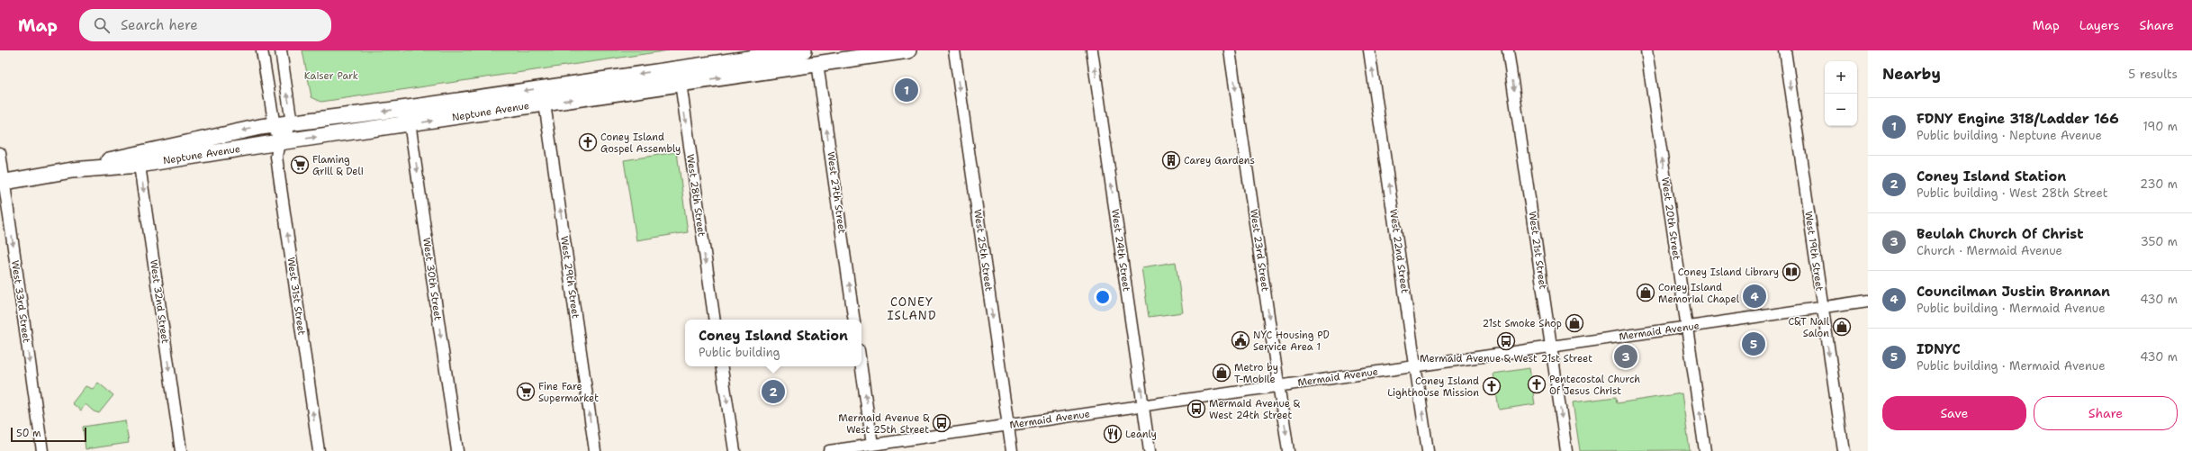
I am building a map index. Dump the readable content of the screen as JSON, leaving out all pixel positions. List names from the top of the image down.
{
  "streets": {
    "main road": ["Neptune Avenue"],
    "street": [
      "West 27th Street",
      "West 28th Street",
      "West 20th Street",
      "West 25th Street",
      "West 24th Street",
      "West 23rd Street",
      "West 21st Street",
      "West 22nd Street",
      "West 19th Street",
      "West 29th Street",
      "West 30th Street",
      "West 31st Street",
      "West 33rd Street",
      "West 32nd Street",
      "Mermaid Avenue"
    ]
  },
  "crossings": [
    ["Neptune Avenue", "West 27th Street"],
    ["Neptune Avenue", "West 28th Street"],
    ["Neptune Avenue", "West 29th Street"],
    ["Neptune Avenue", "West 30th Street"],
    ["Neptune Avenue", "West 31st Street"],
    ["Neptune Avenue", "West 33rd Street"],
    ["Neptune Avenue", "West 32nd Street"],
    ["West 20th Street", "Mermaid Avenue"],
    ["West 25th Street", "Mermaid Avenue"],
    ["West 24th Street", "Mermaid Avenue"],
    ["West 23rd Street", "Mermaid Avenue"],
    ["West 21st Street", "Mermaid Avenue"],
    ["West 22nd Street", "Mermaid Avenue"],
    ["West 19th Street", "Mermaid Avenue"]
  ],
  "one_way": [
    "West 27th Street",
    "West 28th Street",
    "West 20th Street",
    "West 25th Street",
    "West 24th Street",
    "West 23rd Street",
    "West 21st Street",
    "West 22nd Street",
    "West 19th Street",
    "West 29th Street",
    "West 30th Street",
    "West 31st Street",
    "West 33rd Street",
    "West 32nd Street"
  ],
  "districts": ["CONEY ISLAND"],
  "parks": ["Kaiser Park"],
  "places": {
    "church": ["Coney Island Gospel Assembly", "Pentecostal Church Of Jesus Christ", "Coney Island Lighthouse Mission"],
    "building": ["Carey Gardens"],
    "supermarket": ["Flaming Grill & Deli", "Fine Fare Supermarket"],
    "library": ["Coney Island Library"],
    "shop": [
      "Coney Island Memorial Chapel",
      "21st Smoke Shop",
      "C&T Nail Salon",
      "Metro by T-Mobile"
    ],
    "public building": ["NYC Housing PD Service Area 1"],
    "bus stop": ["Mermaid Avenue & West 21st Street", "Mermaid Avenue & West 24th Street", "Mermaid Avenue & West 25th Street"],
    "restaurant": ["Leanly"]
  },
  "scale_bar": "50 m",
  "page": {
    "header": "Map",
    "search": "Search here",
    "nav": ["Map", "Layers", "Share"],
    "heading": ["Nearby", "5 results"],
    "map_buttons": ["+", "−"],
    "pins": [
      "1",
      "4",
      "5",
      "3",
      "2"
    ],
    "list": [
      {
        "mark": "1",
        "name": "FDNY Engine 318/Ladder 166",
        "note": "Public building · Neptune Avenue",
        "value": "190 m"
      },
      {
        "mark": "2",
        "name": "Coney Island Station",
        "note": "Public building · West 28th Street",
        "value": "230 m"
      },
      {
        "mark": "3",
        "name": "Beulah Church Of Christ",
        "note": "Church · Mermaid Avenue",
        "value": "350 m"
      },
      {
        "mark": "4",
        "name": "Councilman Justin Brannan",
        "note": "Public building · Mermaid Avenue",
        "value": "430 m"
      },
      {
        "mark": "5",
        "name": "IDNYC",
        "note": "Public building · Mermaid Avenue",
        "value": "430 m"
      }
    ],
    "popup": ["Coney Island Station", "Public building"],
    "buttons": ["Save", "Share"],
    "scale": "50 m"
  }
}
